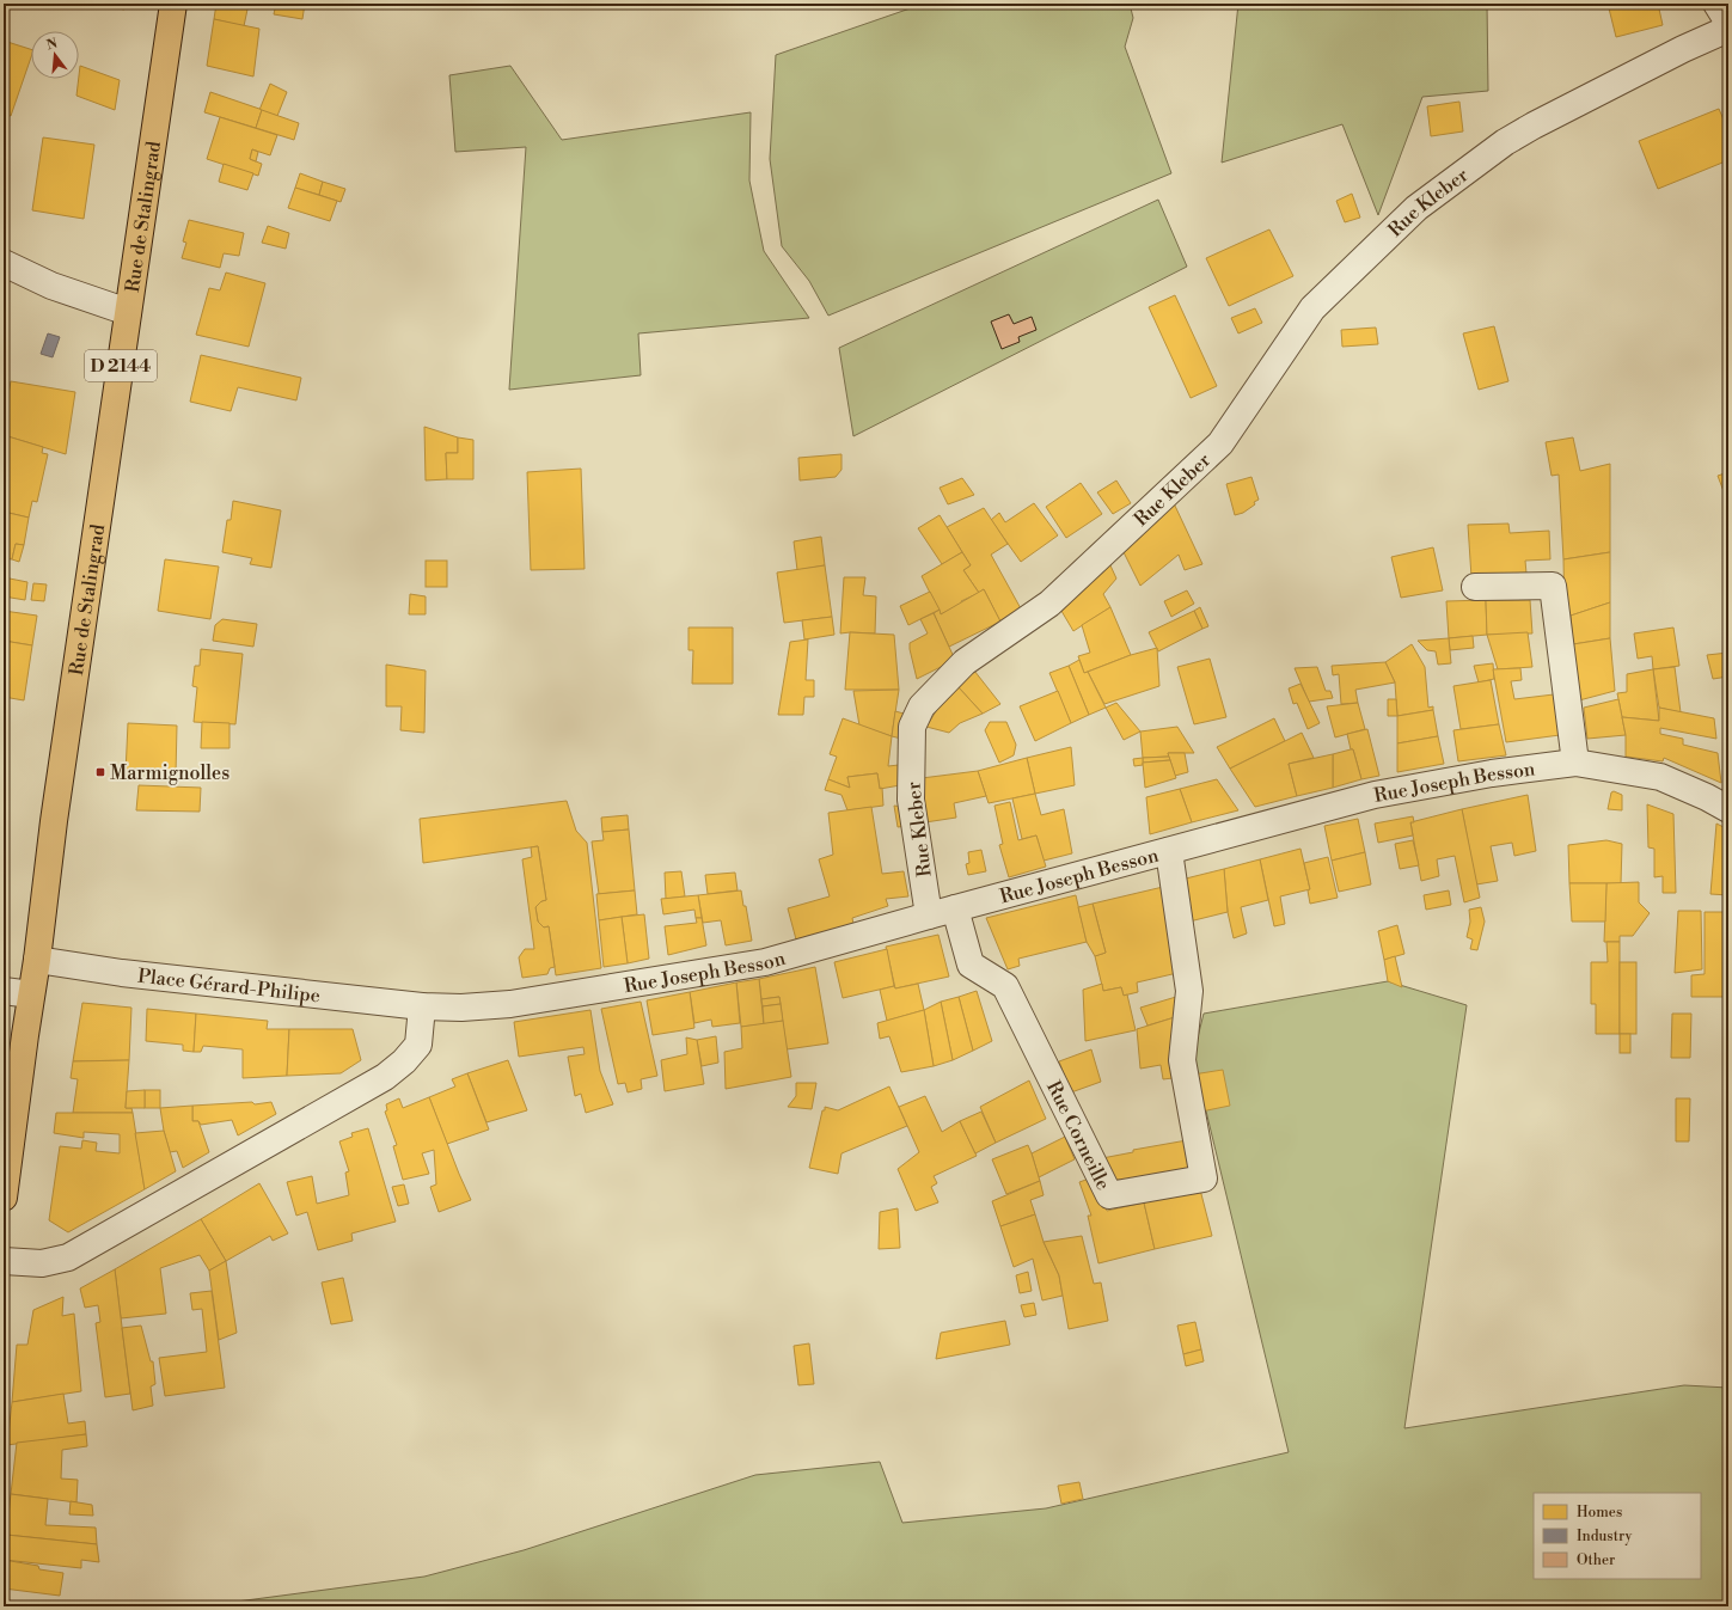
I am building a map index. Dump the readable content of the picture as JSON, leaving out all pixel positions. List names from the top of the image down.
{
  "streets": {
    "main road": ["Rue de Stalingrad", "D 2144"],
    "street": [
      "Rue Kleber",
      "Rue Joseph Besson",
      "Place Gérard-Philipe",
      "Rue Corneille"
    ]
  },
  "crossings": [
    ["Rue Kleber", "Rue Joseph Besson"],
    ["Rue de Stalingrad", "Place Gérard-Philipe"],
    ["Rue Joseph Besson", "Place Gérard-Philipe"],
    ["Rue Joseph Besson", "Rue Corneille"]
  ],
  "places": {
    "transit": ["Marmignolles"]
  },
  "legend": ["Homes", "Industry", "Other"],
  "north": "top"
}
